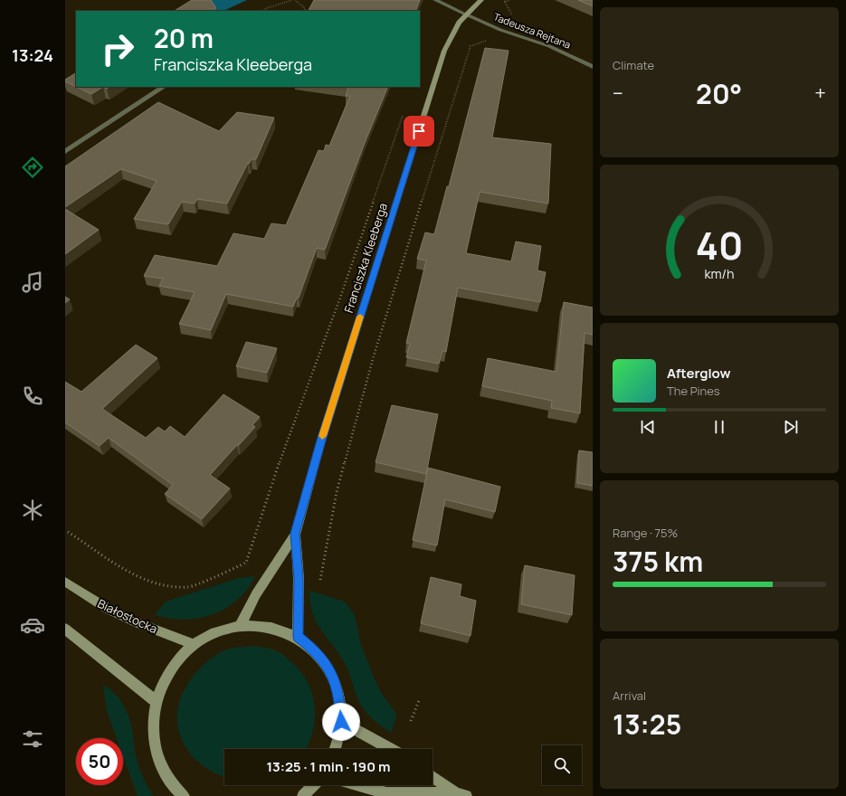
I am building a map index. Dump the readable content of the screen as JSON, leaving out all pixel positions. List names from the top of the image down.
{
  "streets": {
    "street": ["Tadeusza Rejtana", "Franciszka Kleeberga", "Białostocka"]
  },
  "crossings": [
    ["Tadeusza Rejtana", "Franciszka Kleeberga"]
  ],
  "page": {
    "tabs": "13:24",
    "tile": [
      "Climate",
      ["Range · 75%", "375 km"],
      ["Arrival", "13:25"]
    ],
    "turn": ["20 m", "Franciszka Kleeberga"],
    "heat": ["−", "20°", "+"],
    "song": ["Afterglow", "The Pines"],
    "limit": "50",
    "trip": "13:25 · 1 min · 190 m",
    "gauge": ["40", "km/h"]
  }
}
